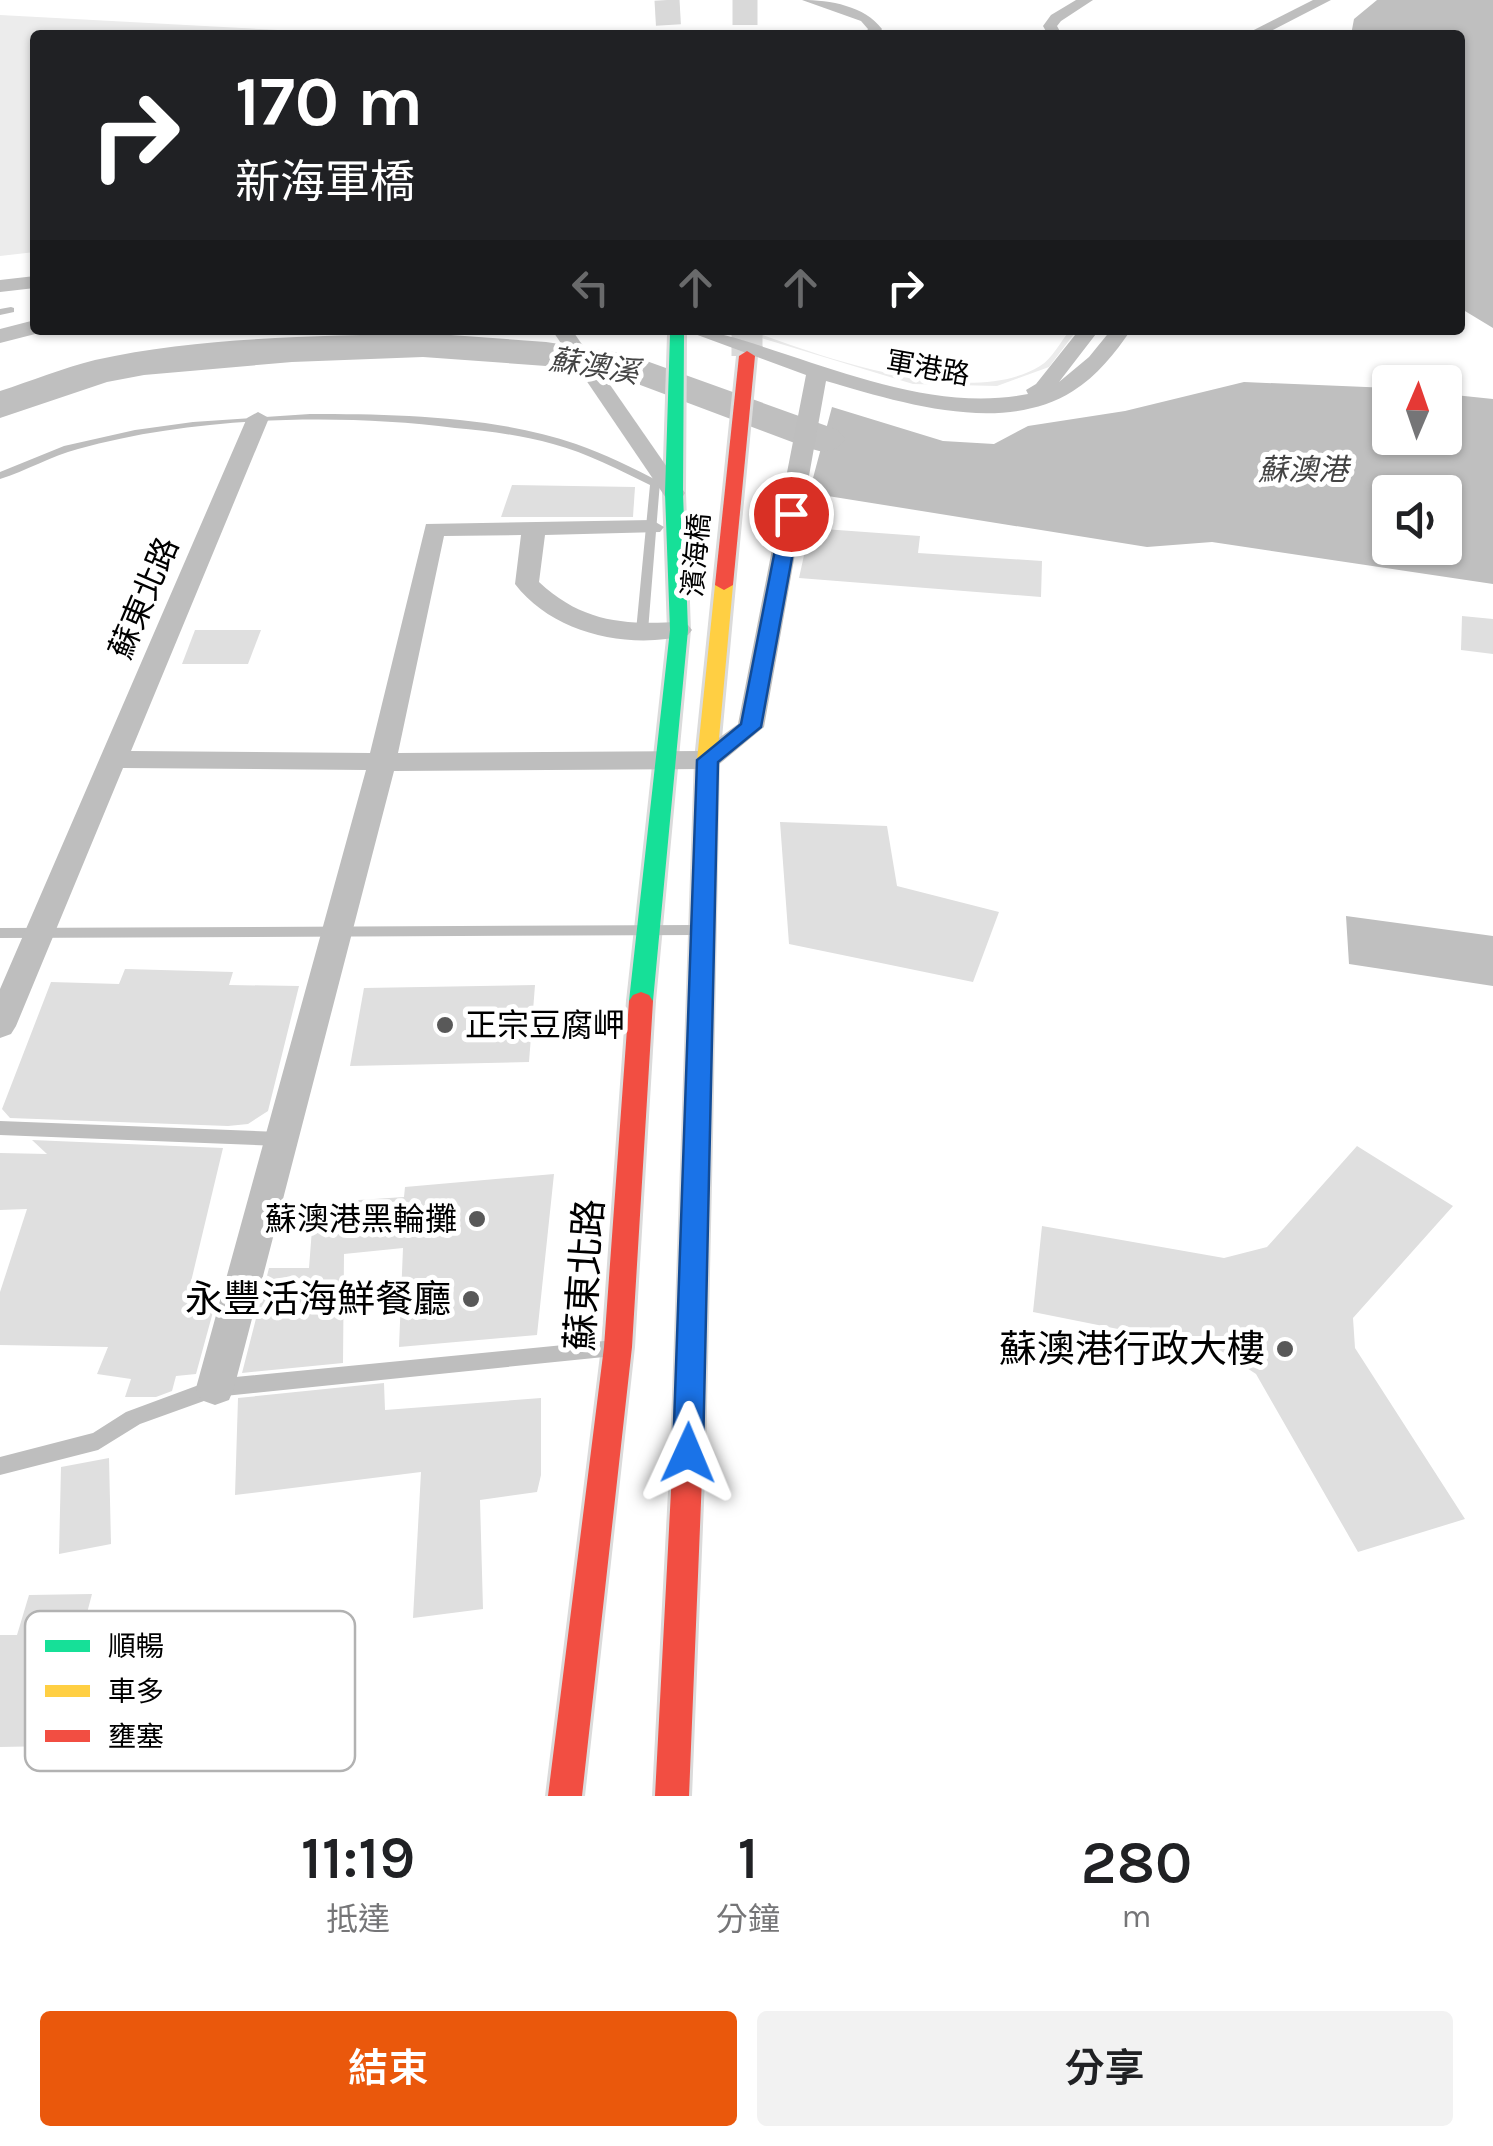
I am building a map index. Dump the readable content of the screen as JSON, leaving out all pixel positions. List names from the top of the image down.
{
  "streets": {
    "main road": ["濱海橋", "蘇東北路"],
    "street": ["軍港路"]
  },
  "water": ["蘇澳溪", "蘇澳港"],
  "places": [
    "正宗豆腐岬",
    "蘇澳港黑輪攤",
    "永豐活海鮮餐廳",
    "蘇澳港行政大樓"
  ],
  "legend": ["順暢", "車多", "壅塞"],
  "north": "top",
  "page": {
    "turn": ["170 m", "新海軍橋"],
    "eta": [
      "11:19",
      "抵達",
      "1",
      "分鐘",
      "280",
      "m"
    ],
    "buttons": ["結束", "分享"]
  }
}
